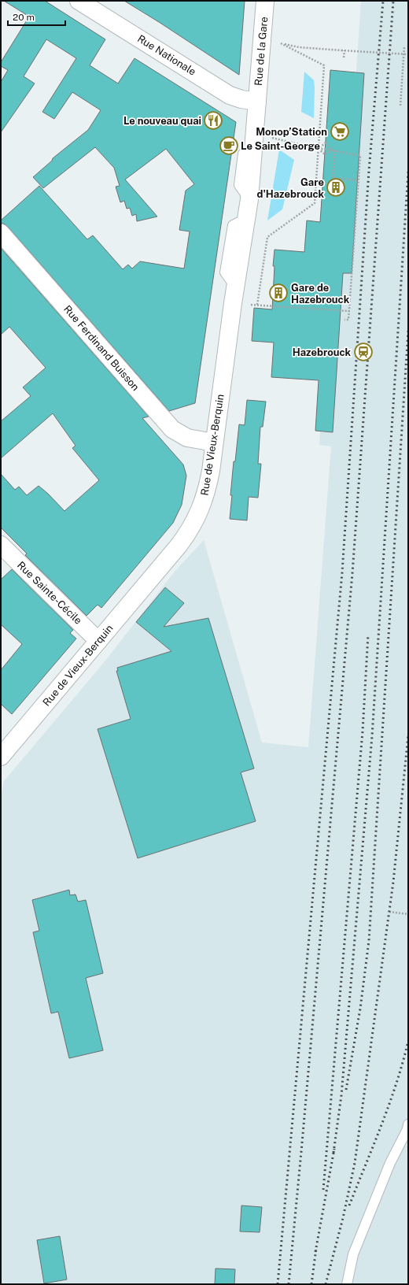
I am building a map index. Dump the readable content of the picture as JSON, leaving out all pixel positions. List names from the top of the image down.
{
  "streets": {
    "street": [
      "Rue de la Gare",
      "Rue Nationale",
      "Rue Ferdinand Buisson",
      "Rue de Vieux-Berquin",
      "Rue Sainte-Cécile"
    ]
  },
  "crossings": [
    ["Rue de la Gare", "Rue Nationale"],
    ["Rue de la Gare", "Rue de Vieux-Berquin"],
    ["Rue Nationale", "Rue de Vieux-Berquin"],
    ["Rue Ferdinand Buisson", "Rue de Vieux-Berquin"],
    ["Rue de Vieux-Berquin", "Rue Sainte-Cécile"]
  ],
  "places": {
    "restaurant": ["Le nouveau quai"],
    "supermarket": ["Monop’Station"],
    "cafe": ["Le Saint-George"],
    "building": ["Gare d'Hazebrouck", "Gare de Hazebrouck"],
    "station": ["Hazebrouck"]
  },
  "scale_bar": "20 m"
}
